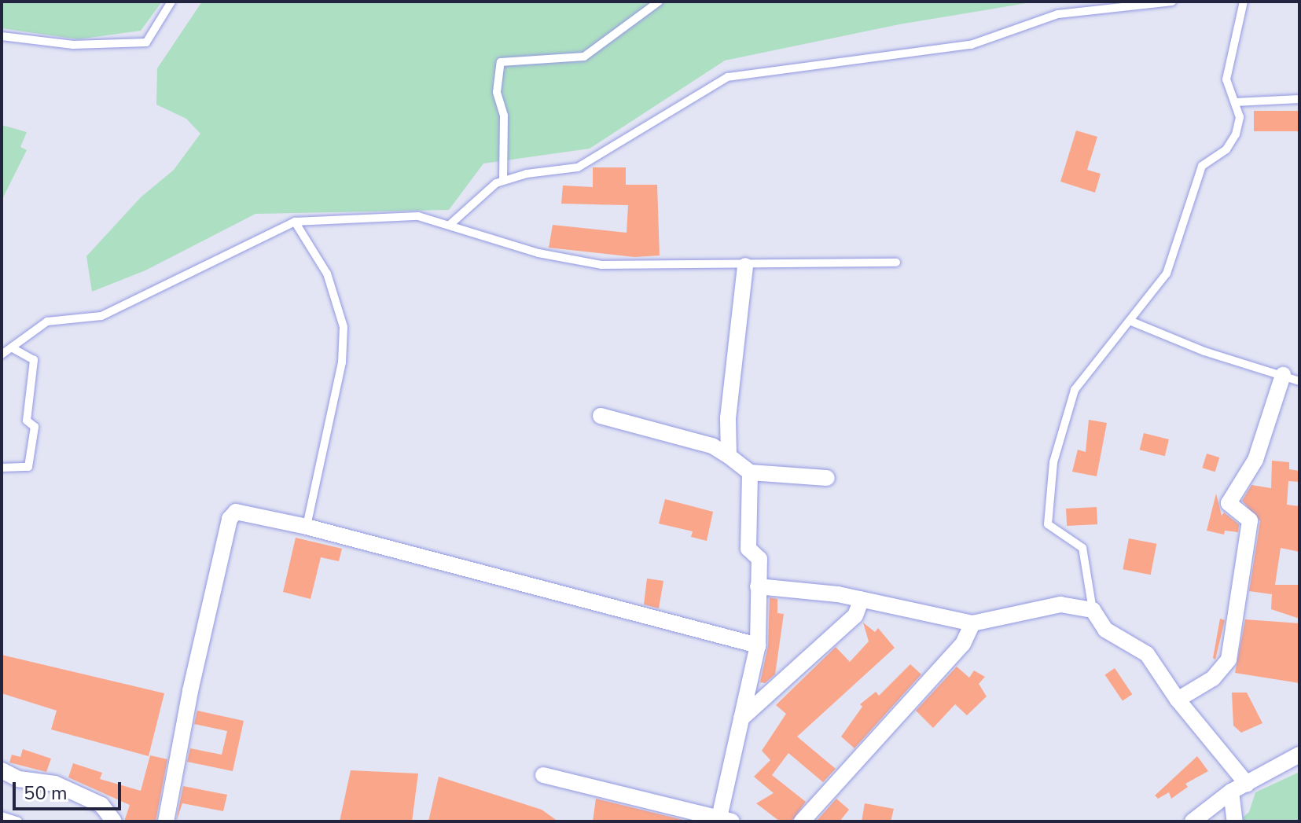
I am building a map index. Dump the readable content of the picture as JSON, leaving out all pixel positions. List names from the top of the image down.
{
  "scale_bar": "50 m"
}
